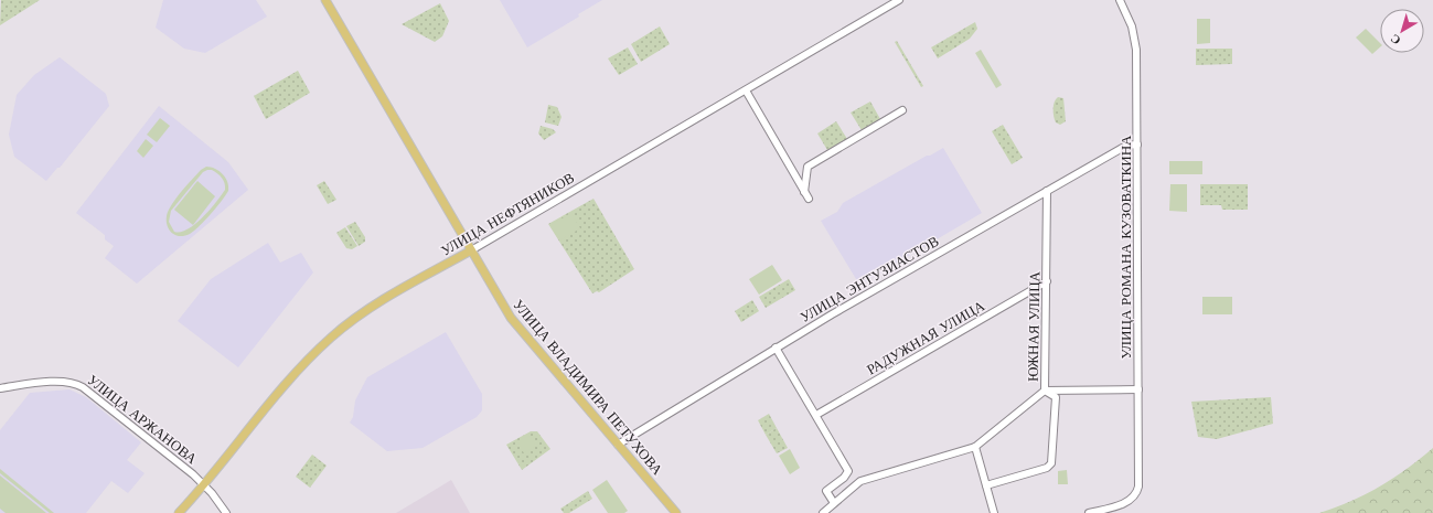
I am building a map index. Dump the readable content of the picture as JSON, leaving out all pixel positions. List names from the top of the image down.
{
  "streets": {
    "main road": ["УЛИЦА НЕФТЯНИКОВ", "УЛИЦА ВЛАДИМИРА ПЕТУХОВА"],
    "street": [
      "УЛИЦА РОМАНА КУЗОВАТКИНА",
      "УЛИЦА ЭНТУЗИАСТОВ",
      "ЮЖНАЯ УЛИЦА",
      "РАДУЖНАЯ УЛИЦА",
      "УЛИЦА АРЖАНОВА"
    ]
  },
  "crossings": [
    ["УЛИЦА НЕФТЯНИКОВ", "УЛИЦА ВЛАДИМИРА ПЕТУХОВА"],
    ["УЛИЦА НЕФТЯНИКОВ", "УЛИЦА АРЖАНОВА"],
    ["УЛИЦА РОМАНА КУЗОВАТКИНА", "УЛИЦА ЭНТУЗИАСТОВ"],
    ["УЛИЦА ЭНТУЗИАСТОВ", "ЮЖНАЯ УЛИЦА"],
    ["УЛИЦА ЭНТУЗИАСТОВ", "УЛИЦА ВЛАДИМИРА ПЕТУХОВА"],
    ["ЮЖНАЯ УЛИЦА", "РАДУЖНАЯ УЛИЦА"]
  ],
  "north": "bottom left"
}
